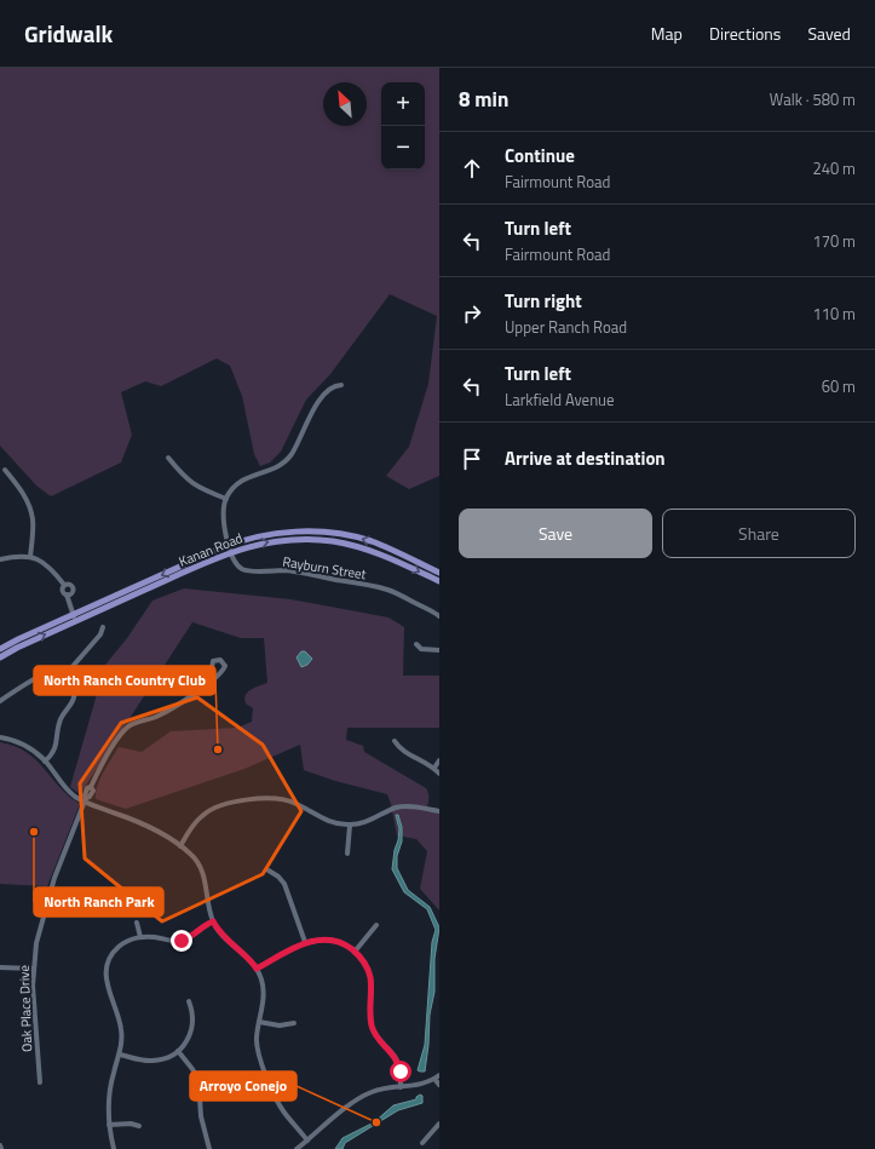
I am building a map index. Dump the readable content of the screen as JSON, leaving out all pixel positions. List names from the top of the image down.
{
  "streets": {
    "main road": ["Kanan Road"],
    "street": ["Rayburn Street", "Oak Place Drive"]
  },
  "crossings": [
    ["Kanan Road", "Rayburn Street"]
  ],
  "places": ["North Ranch Country Club", "North Ranch Park", "Arroyo Conejo"],
  "north": "top left",
  "page": {
    "header": "Gridwalk",
    "nav": ["Map", "Directions", "Saved"],
    "heading": ["8 min", "Walk · 580 m"],
    "map_buttons": ["+", "−"],
    "list": [
      ["Continue", "Fairmount Road", "240 m"],
      ["Turn left", "Fairmount Road", "170 m"],
      ["Turn right", "Upper Ranch Road", "110 m"],
      ["Turn left", "Larkfield Avenue", "60 m"],
      "Arrive at destination"
    ],
    "buttons": ["Save", "Share"]
  }
}
